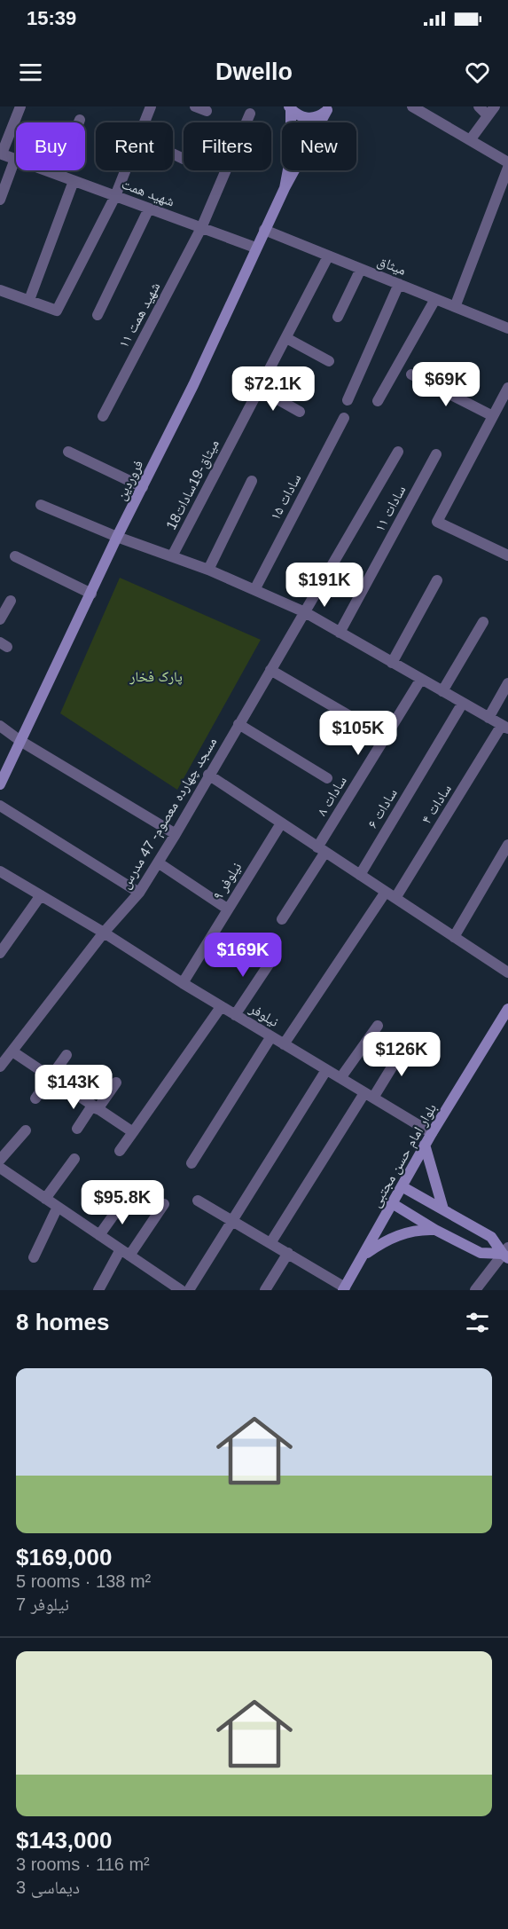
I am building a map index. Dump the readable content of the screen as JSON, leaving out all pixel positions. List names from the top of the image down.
{
  "streets": {
    "street": [
      "شهید همت",
      "میثاق",
      "شهید همت ۱۱",
      "فروردین",
      "18میثاق-19سادات",
      "سادات ۱۵",
      "سادات ۱۱",
      "سادات ۸",
      "سادات ۴",
      "سادات ۶",
      "مسجد چهارده معصوم- 47 مدرس",
      "نیلوفر ۹",
      "نیلوفر",
      "بلوار امام حسن مجتبی"
    ]
  },
  "crossings": [
    ["شهید همت", "شهید همت ۱۱"],
    ["شهید همت", "فروردین"],
    ["میثاق", "فروردین"],
    ["میثاق", "18میثاق-19سادات"],
    ["سادات ۴", "نیلوفر"],
    ["مسجد چهارده معصوم- 47 مدرس", "نیلوفر"],
    ["نیلوفر ۹", "نیلوفر"],
    ["نیلوفر", "بلوار امام حسن مجتبی"]
  ],
  "parks": ["پارک فخار"],
  "page": {
    "status": "15:39",
    "header": "Dwello",
    "chip": [
      "Buy",
      "Rent",
      "Filters",
      "New"
    ],
    "price": [
      "$69K",
      "$72.1K",
      "$191K",
      "$105K",
      "$169K",
      "$126K",
      "$143K",
      "$95.8K"
    ],
    "heading": "8 homes",
    "list": [
      {
        "name": "$169,000",
        "note": "5 rooms · 138 m² · نیلوفر 7"
      },
      {
        "name": "$143,000",
        "note": "3 rooms · 116 m² · دیماسی 3"
      }
    ]
  }
}
